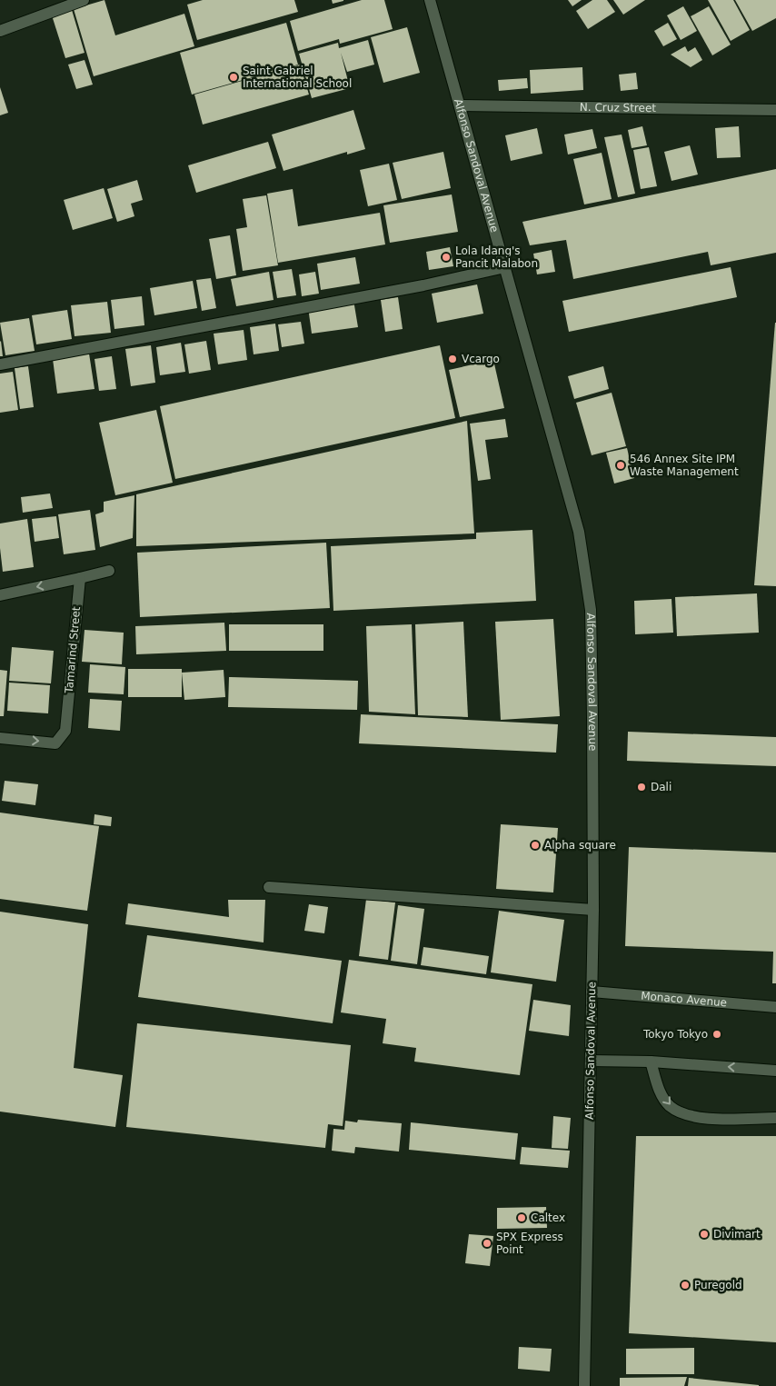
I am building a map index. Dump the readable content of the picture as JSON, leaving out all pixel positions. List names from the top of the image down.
{
  "streets": {
    "main road": [
      "N. Cruz Street",
      "Alfonso Sandoval Avenue",
      "Tamarind Street",
      "Monaco Avenue"
    ]
  },
  "crossings": [
    ["N. Cruz Street", "Alfonso Sandoval Avenue"],
    ["Alfonso Sandoval Avenue", "Monaco Avenue"]
  ],
  "places": [
    "Saint Gabriel International School",
    "Lola Idang's Pancit Malabon",
    "Vcargo",
    "546 Annex Site IPM Waste Management",
    "Dali",
    "Alpha square",
    "Tokyo Tokyo",
    "Caltex",
    "Divimart",
    "SPX Express Point",
    "Puregold"
  ]
}
